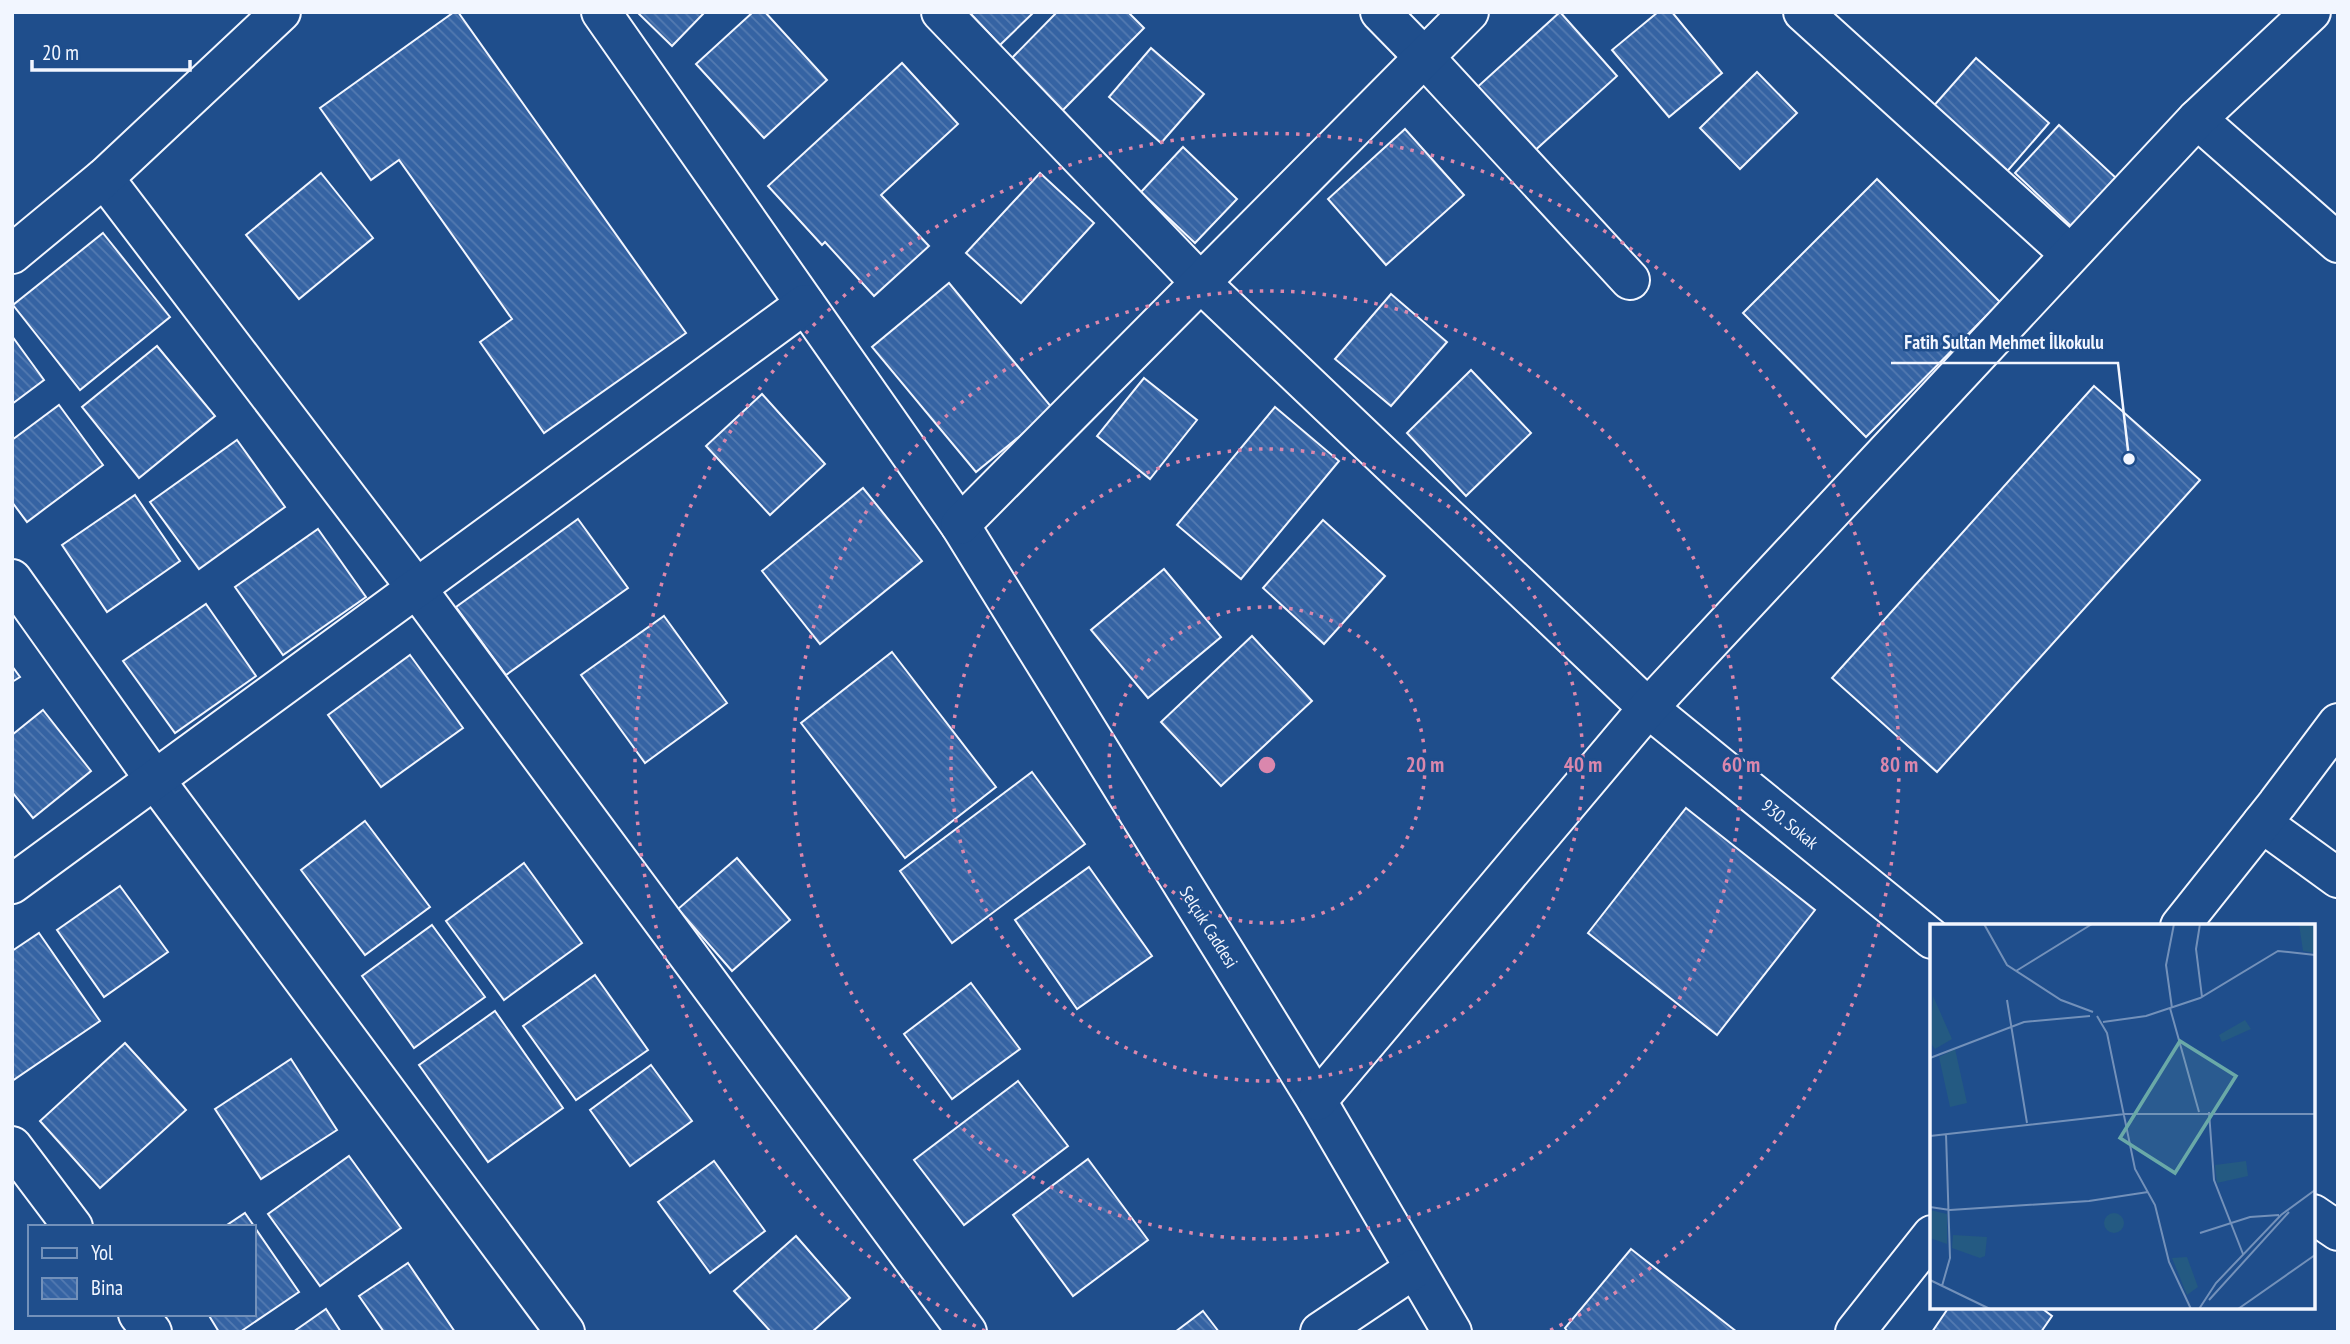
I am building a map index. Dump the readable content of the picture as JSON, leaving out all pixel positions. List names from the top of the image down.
{
  "streets": {
    "street": ["930. Sokak", "Selçuk Caddesi"]
  },
  "places": ["Fatih Sultan Mehmet İlkokulu"],
  "legend": ["Yol", "Bina"],
  "scale_bar": "20 m",
  "rings": [
    "20 m",
    "40 m",
    "60 m",
    "80 m"
  ]
}
